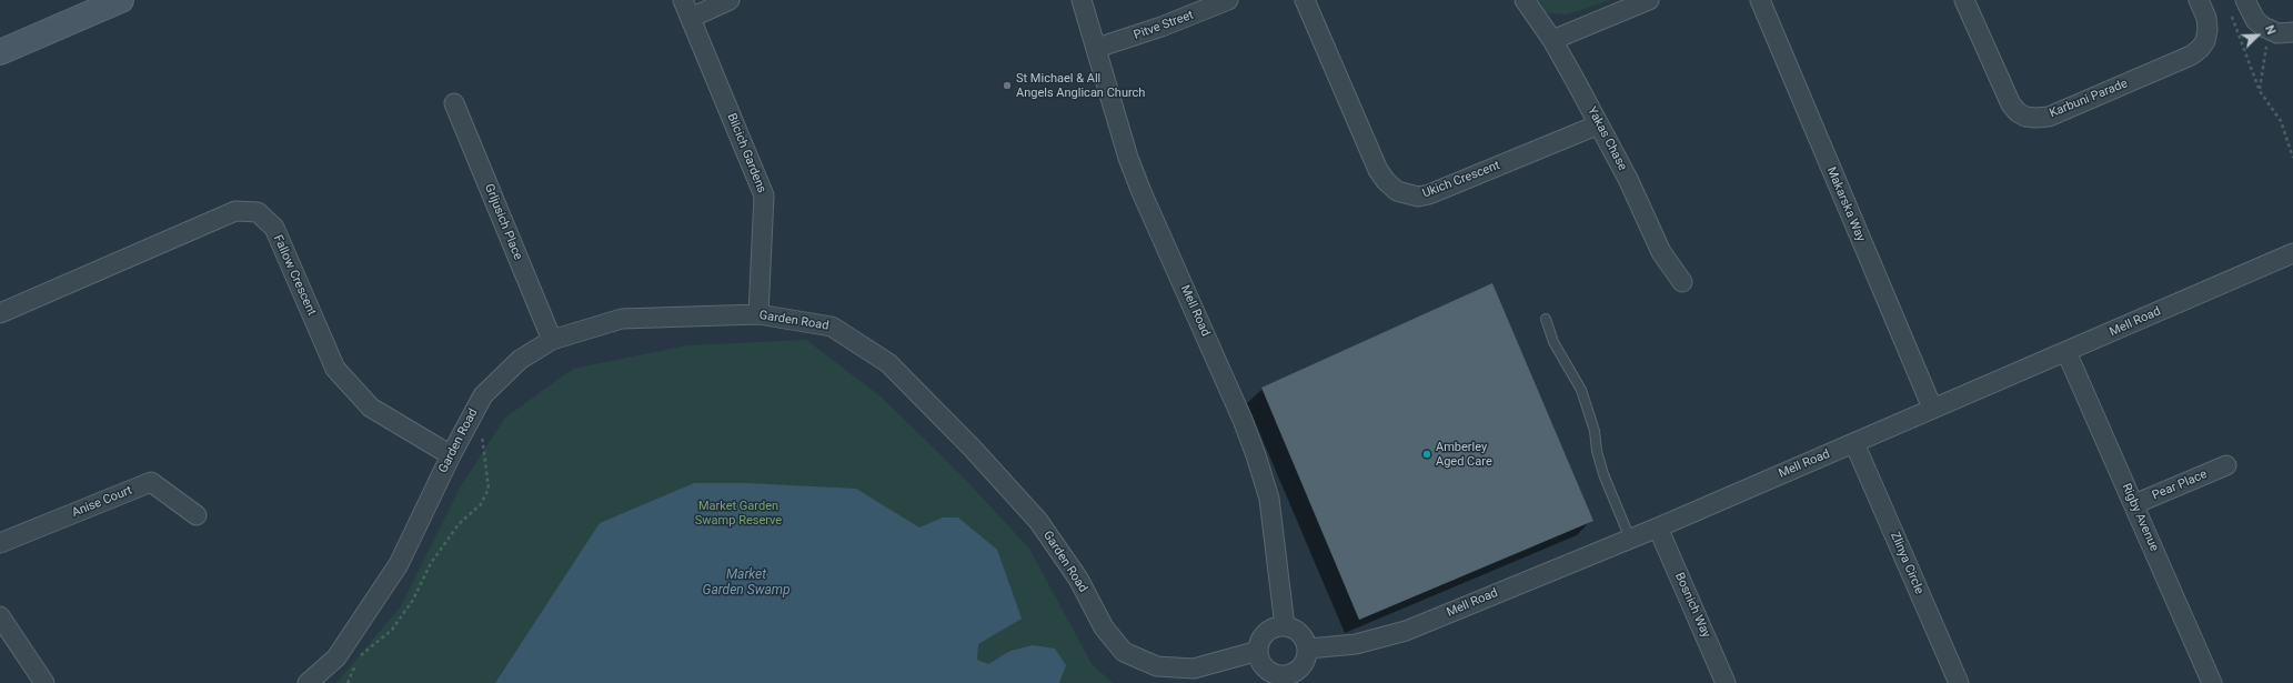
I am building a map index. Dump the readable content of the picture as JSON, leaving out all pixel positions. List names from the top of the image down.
{
  "streets": {
    "street": [
      "Pitve Street",
      "Karbuni Parade",
      "Yakas Chase",
      "Bilcich Gardens",
      "Ukich Crescent",
      "Makarska Way",
      "Grljusich Place",
      "Fallow Crescent",
      "Mell Road",
      "Garden Road",
      "Pear Place",
      "Anise Court",
      "Rigby Avenue",
      "Zlinya Circle",
      "Bosnich Way"
    ]
  },
  "crossings": [
    ["Pitve Street", "Mell Road"],
    ["Yakas Chase", "Ukich Crescent"],
    ["Bilcich Gardens", "Garden Road"],
    ["Makarska Way", "Mell Road"],
    ["Grljusich Place", "Garden Road"],
    ["Fallow Crescent", "Garden Road"],
    ["Mell Road", "Garden Road"],
    ["Mell Road", "Rigby Avenue"],
    ["Mell Road", "Zlinya Circle"],
    ["Mell Road", "Bosnich Way"],
    ["Pear Place", "Rigby Avenue"]
  ],
  "water": ["Market Garden Swamp"],
  "parks": ["Market Garden Swamp Reserve"],
  "places": ["St Michael & All Angels Anglican Church", "Amberley Aged Care"],
  "north": "top right"
}
